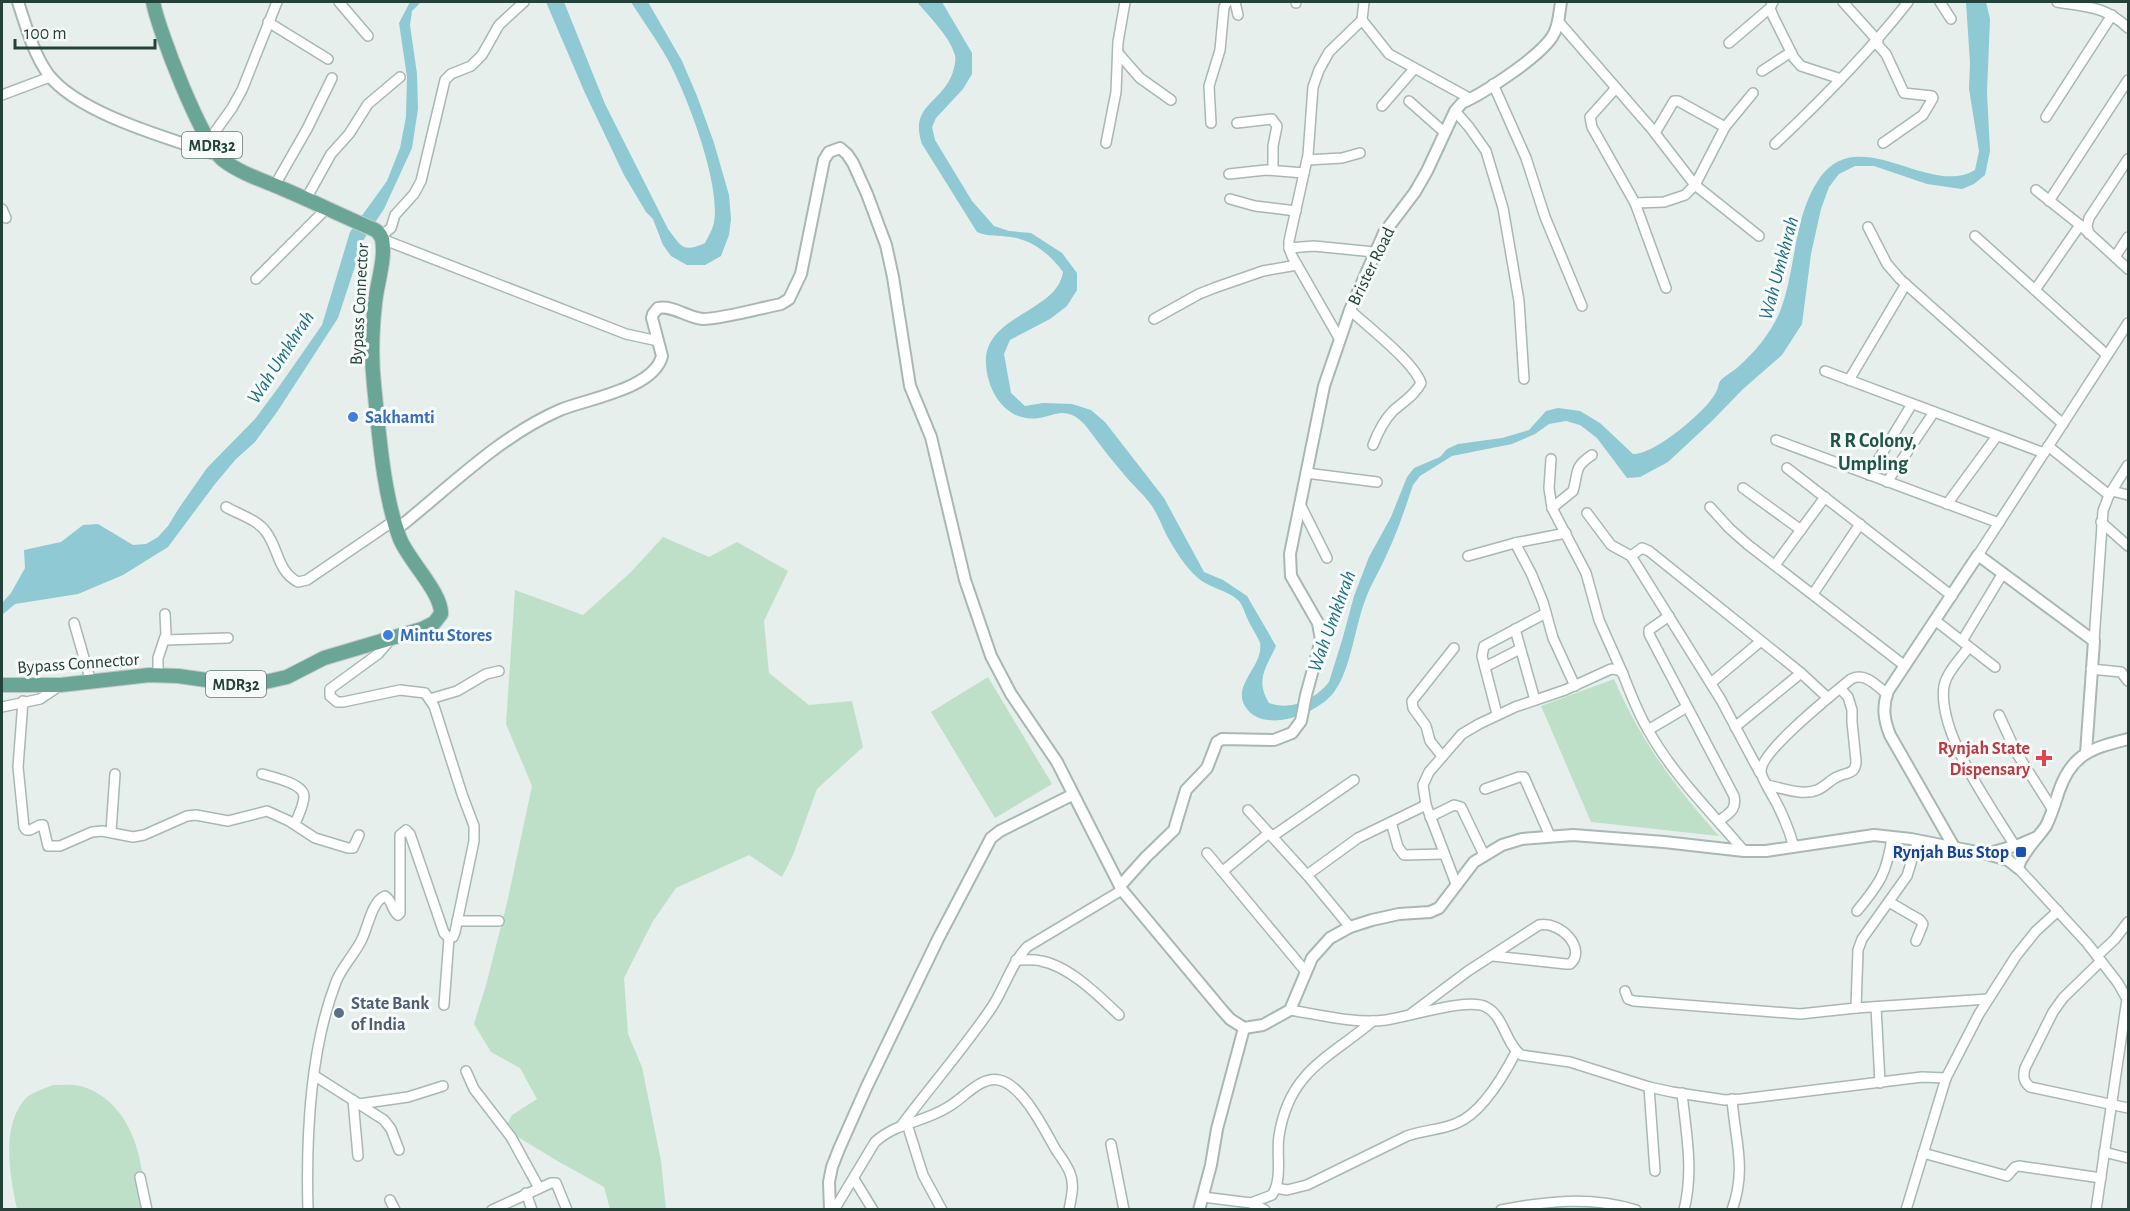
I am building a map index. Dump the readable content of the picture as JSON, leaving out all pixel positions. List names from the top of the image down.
{
  "streets": {
    "main road": ["MDR32", "Bypass Connector"],
    "street": ["Brister Road"]
  },
  "districts": ["R R Colony, Umpling"],
  "water": ["Wah Umkhrah"],
  "places": {
    "other": ["Sakhamti", "Mintu Stores", "State Bank of India"],
    "health": ["Rynjah State Dispensary"],
    "transit": ["Rynjah Bus Stop"]
  },
  "scale_bar": "100 m"
}
